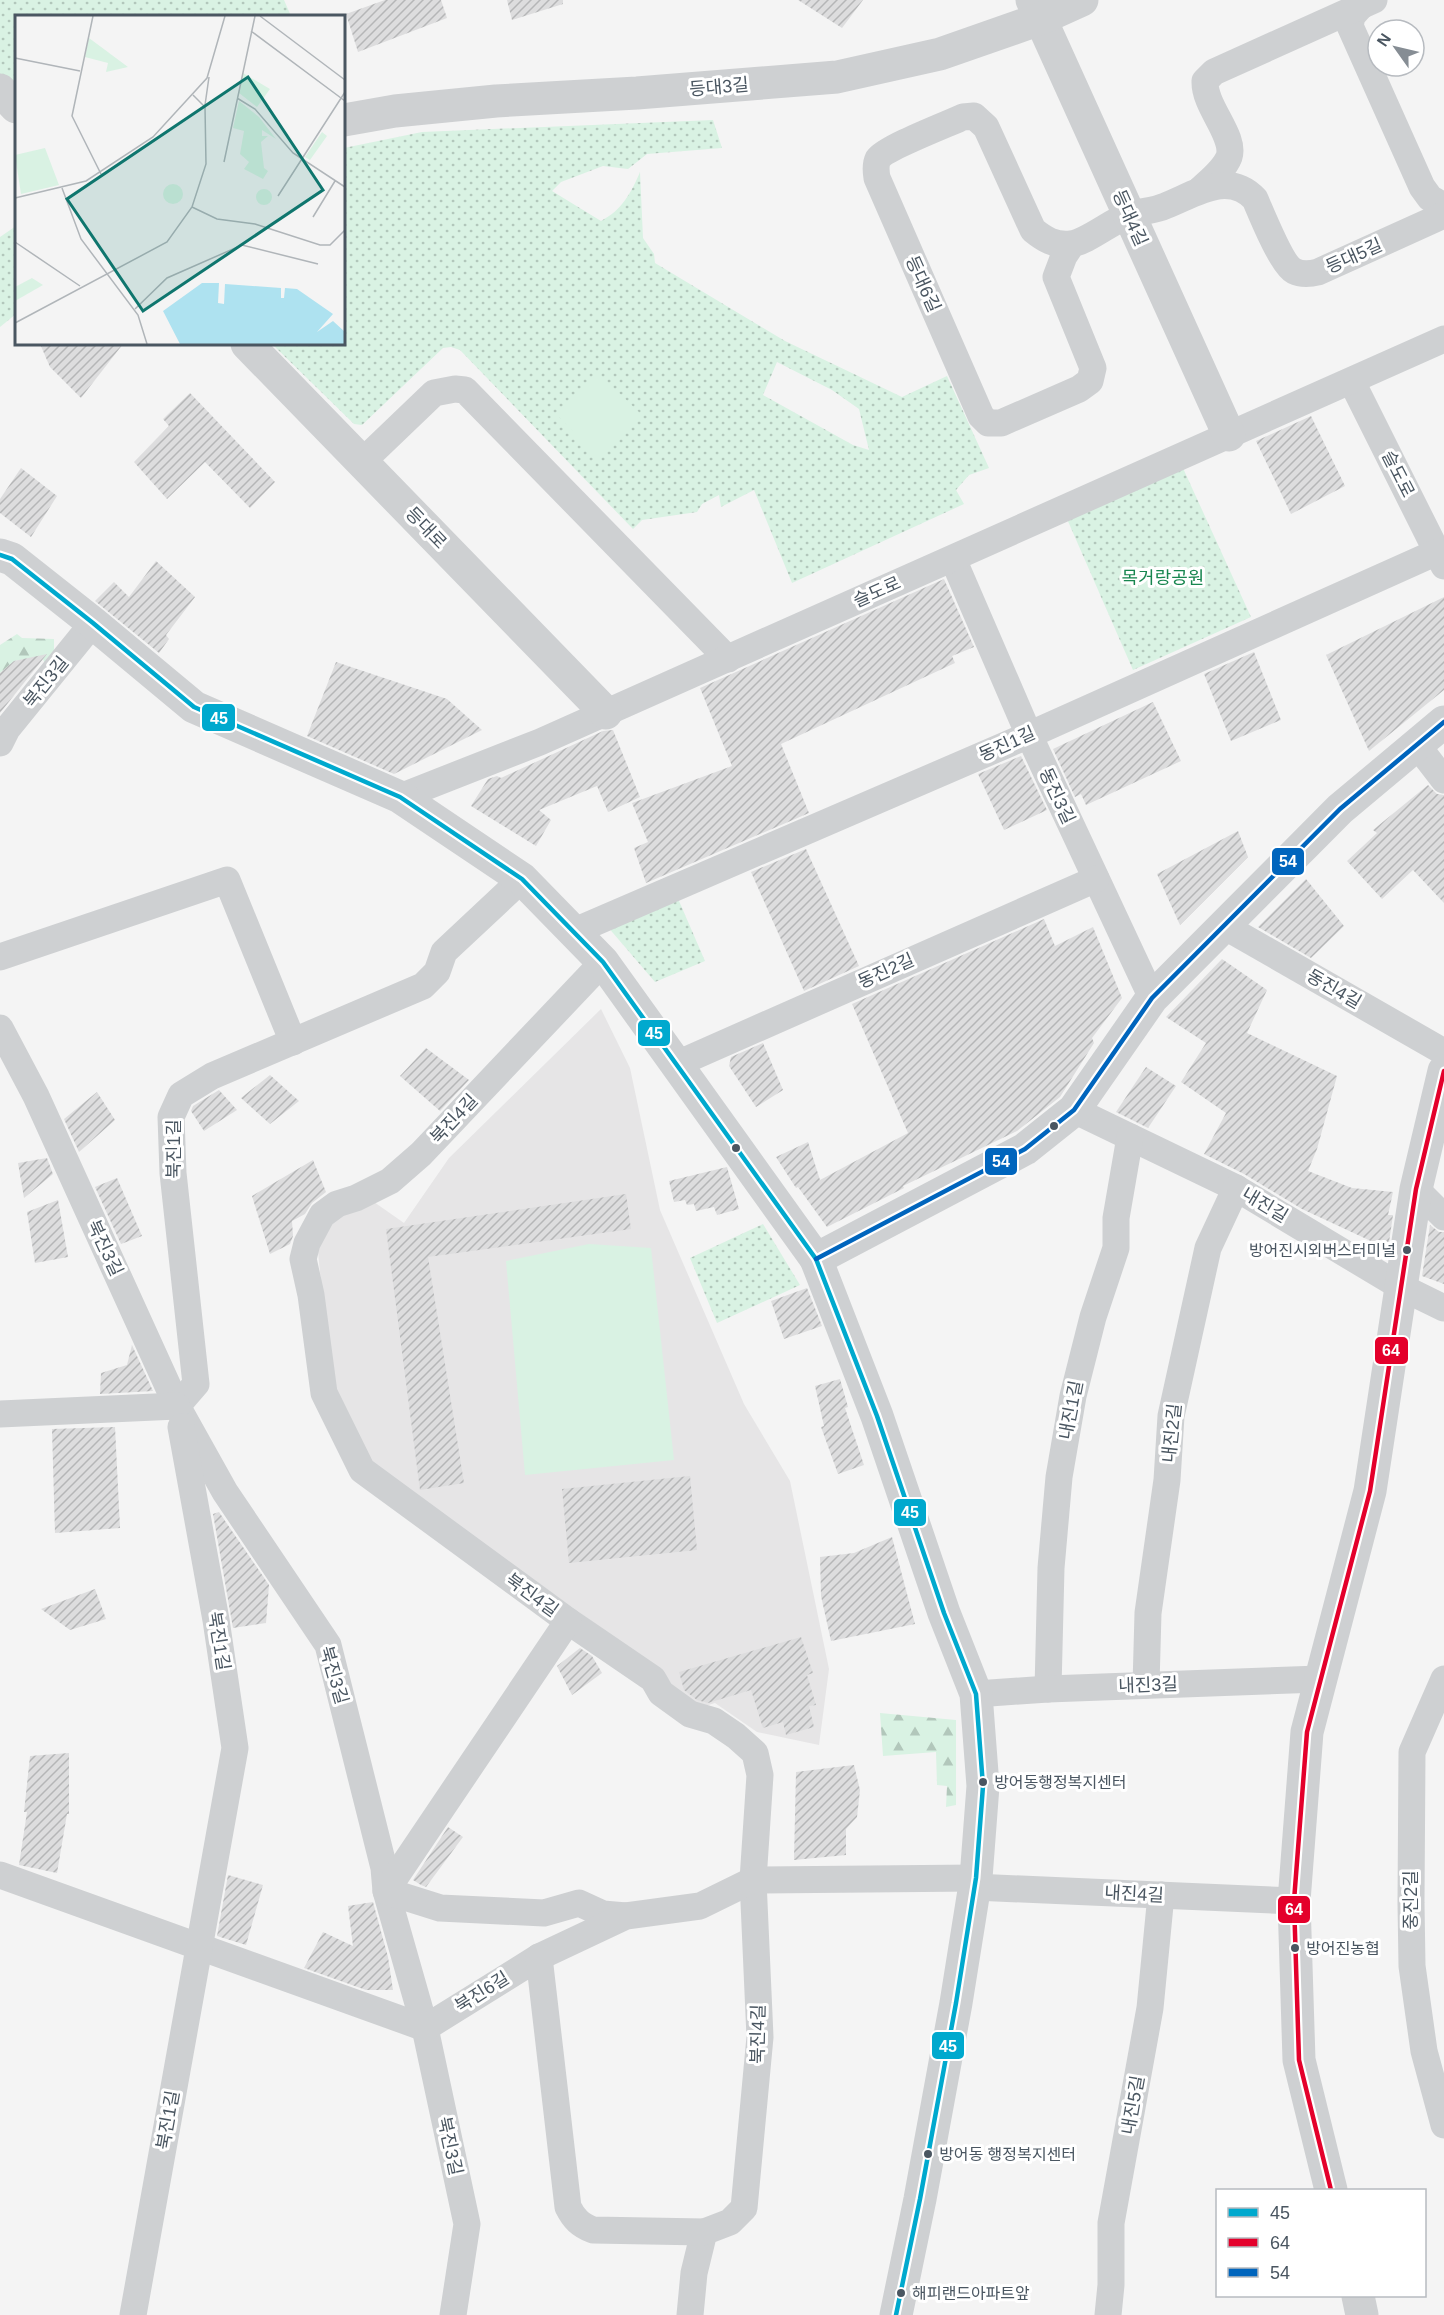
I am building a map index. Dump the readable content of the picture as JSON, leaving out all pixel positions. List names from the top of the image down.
{
  "streets": {
    "street": [
      "등대3길",
      "등대4길",
      "등대5길",
      "등대6길",
      "슬도로",
      "등대로",
      "북진3길",
      "동진1길",
      "동진3길",
      "동진2길",
      "동진4길",
      "북진4길",
      "북진1길",
      "내진길",
      "내진1길",
      "내진2길",
      "내진3길",
      "내진4길",
      "중진2길",
      "북진6길",
      "내진5길"
    ]
  },
  "crossings": [
    ["등대3길", "등대4길"],
    ["등대4길", "등대5길"],
    ["등대4길", "슬도로"],
    ["슬도로", "등대로"],
    ["슬도로", "동진1길"],
    ["슬도로", "동진3길"],
    ["북진3길", "북진1길"],
    ["북진3길", "북진6길"],
    ["동진1길", "동진3길"],
    ["동진3길", "동진2길"],
    ["북진4길", "북진6길"],
    ["내진길", "내진1길"],
    ["내진길", "내진2길"],
    ["내진1길", "내진3길"],
    ["내진2길", "내진3길"],
    ["내진4길", "북진6길"],
    ["내진4길", "내진5길"]
  ],
  "parks": ["목거랑공원"],
  "places": [
    "방어진시외버스터미널",
    "방어동행정복지센터",
    "방어진농협",
    "방어동 행정복지센터",
    "해피랜드아파트앞"
  ],
  "lines": ["transit line 45", "transit line 54", "transit line 64"],
  "legend": ["45", "64", "54"],
  "north": "top left"
}
